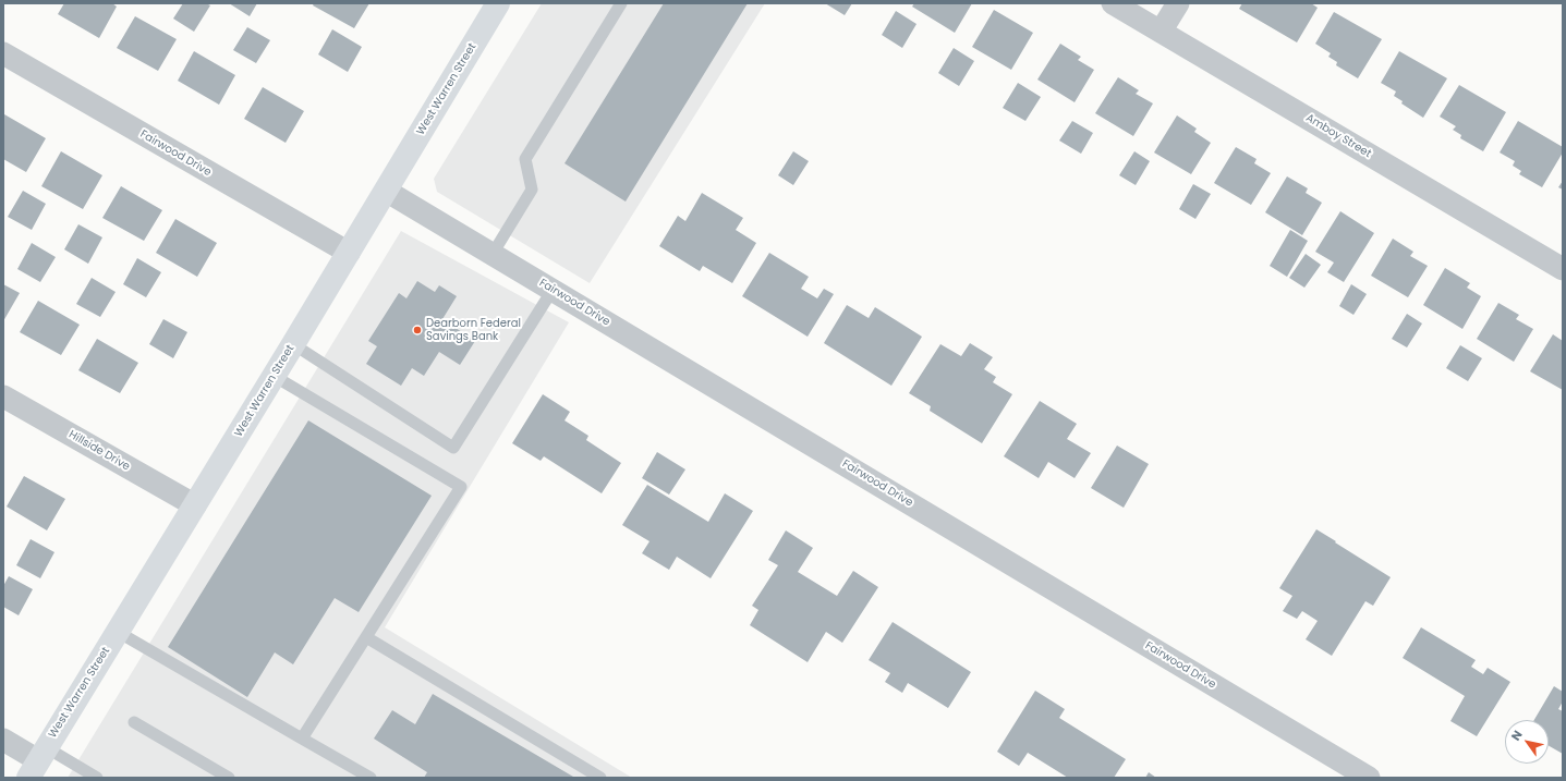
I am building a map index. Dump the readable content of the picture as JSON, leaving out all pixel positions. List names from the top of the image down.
{
  "streets": {
    "main road": ["West Warren Street"],
    "street": ["Amboy Street", "Fairwood Drive", "Hillside Drive"]
  },
  "crossings": [
    ["West Warren Street", "Fairwood Drive"],
    ["West Warren Street", "Hillside Drive"]
  ],
  "places": ["Dearborn Federal Savings Bank"],
  "north": "top left"
}
